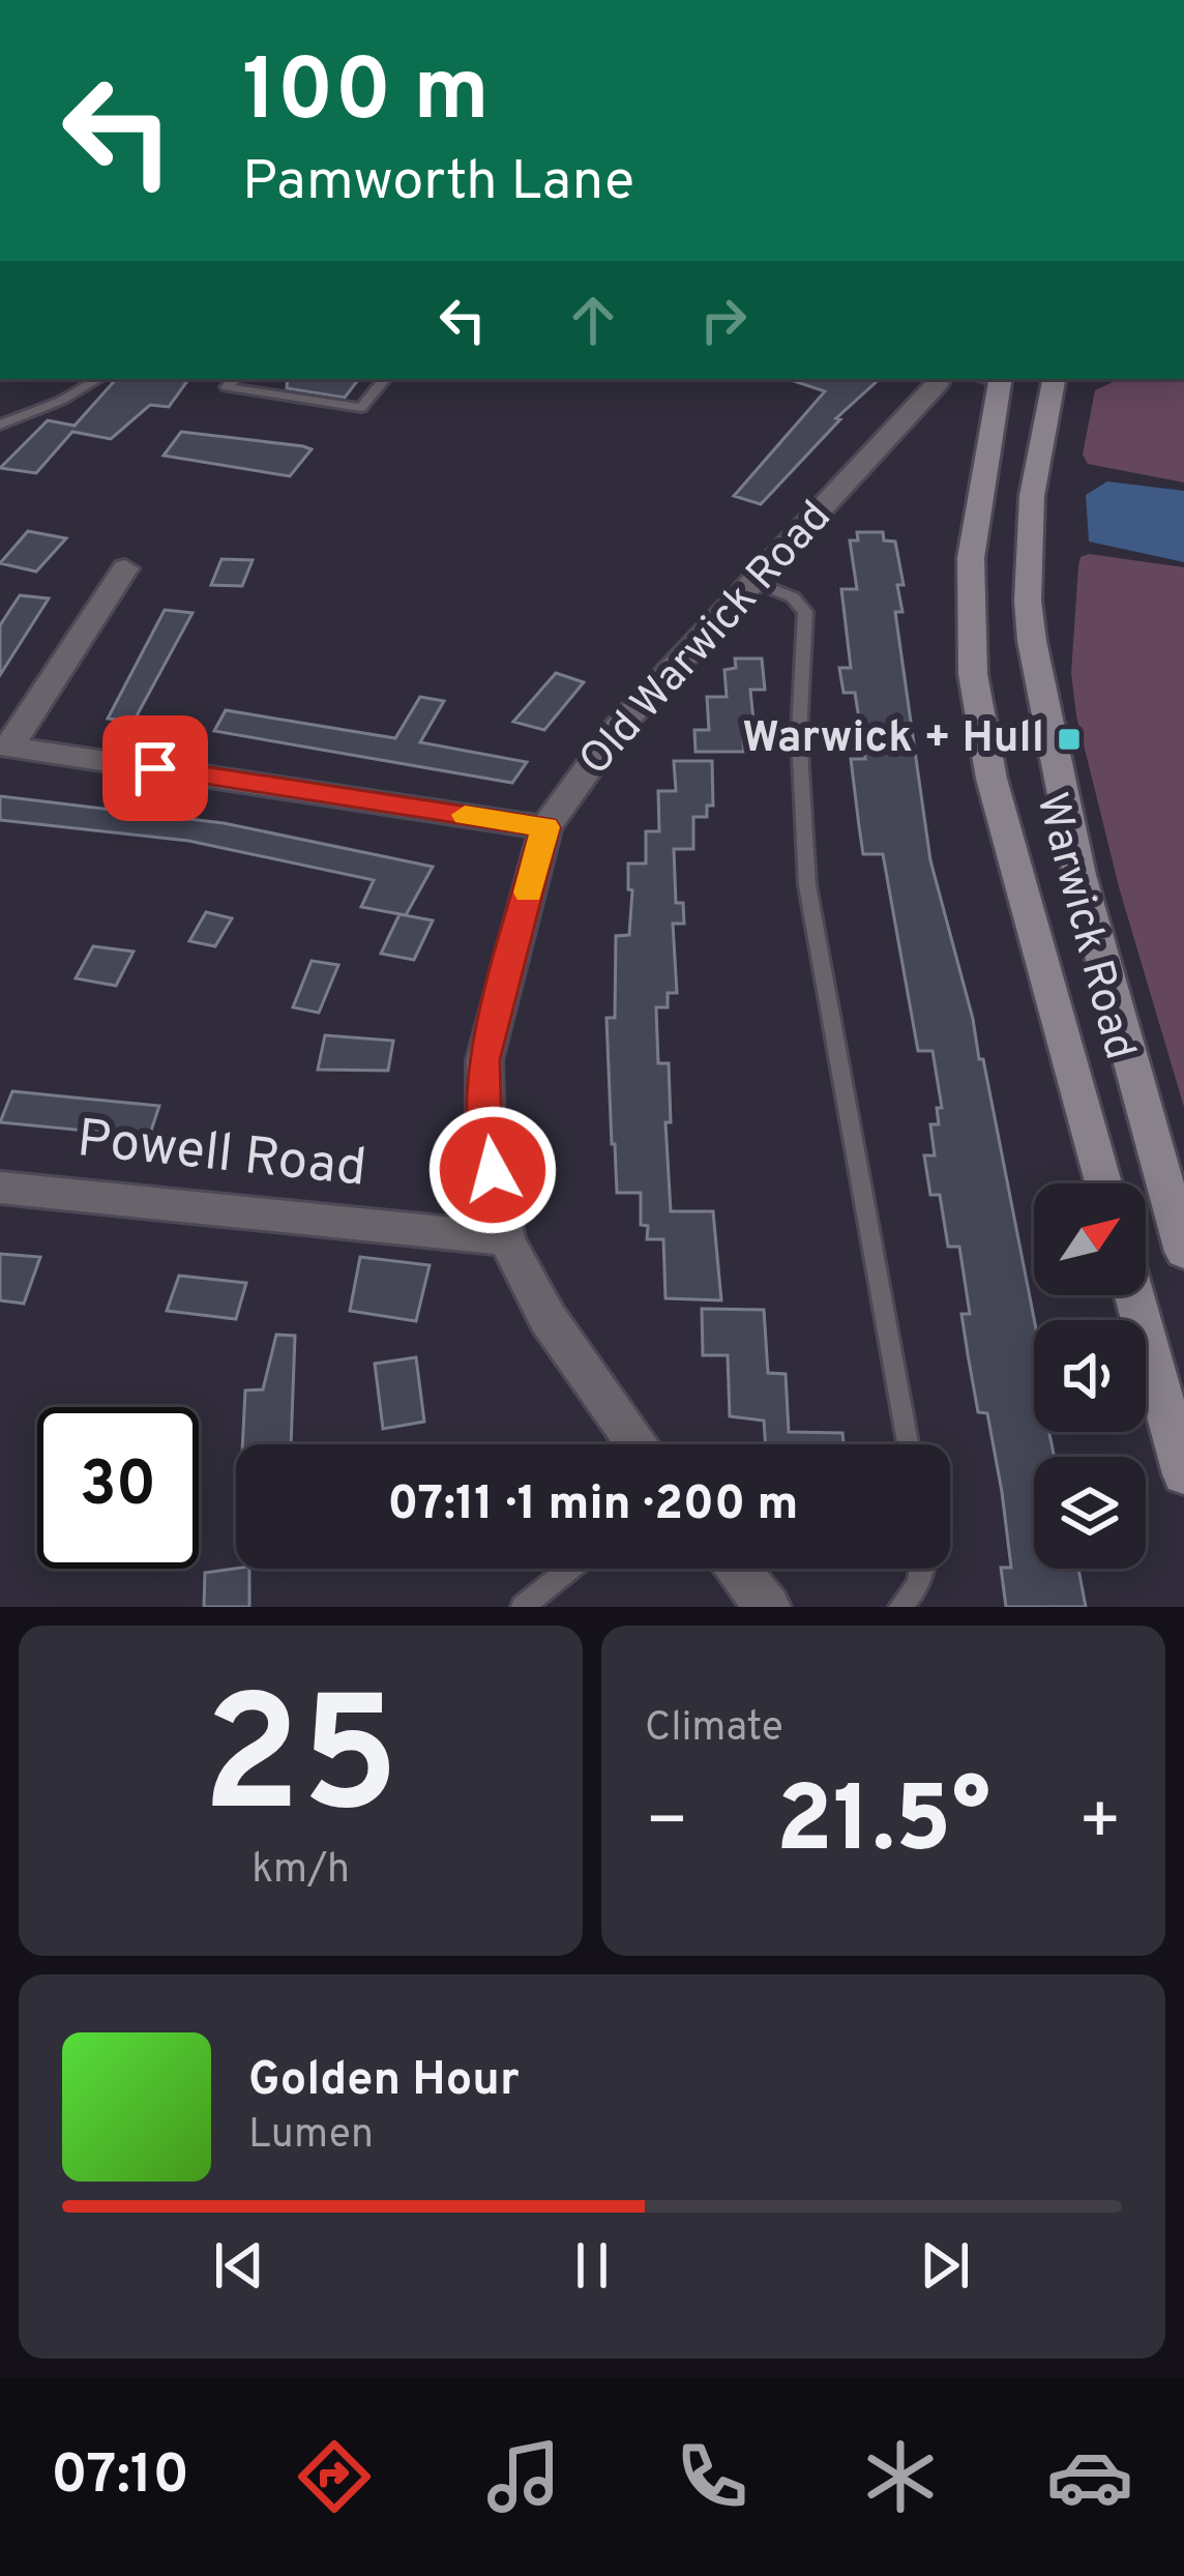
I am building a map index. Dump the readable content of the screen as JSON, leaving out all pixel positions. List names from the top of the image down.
{
  "streets": {
    "main road": ["Warwick Road"],
    "street": ["Old Warwick Road", "Powell Road"]
  },
  "crossings": [
    ["Old Warwick Road", "Warwick Road"],
    ["Old Warwick Road", "Powell Road"]
  ],
  "places": {
    "transit": ["Warwick + Hull"]
  },
  "north": "top right",
  "page": {
    "turn": ["100 m", "Pamworth Lane"],
    "limit": "30",
    "trip": "07:11 · 1 min · 200 m",
    "tile": [
      ["25", "km/h"],
      "Climate"
    ],
    "heat": ["−", "21.5°", "+"],
    "song": ["Golden Hour", "Lumen"],
    "tabs": "07:10"
  }
}
